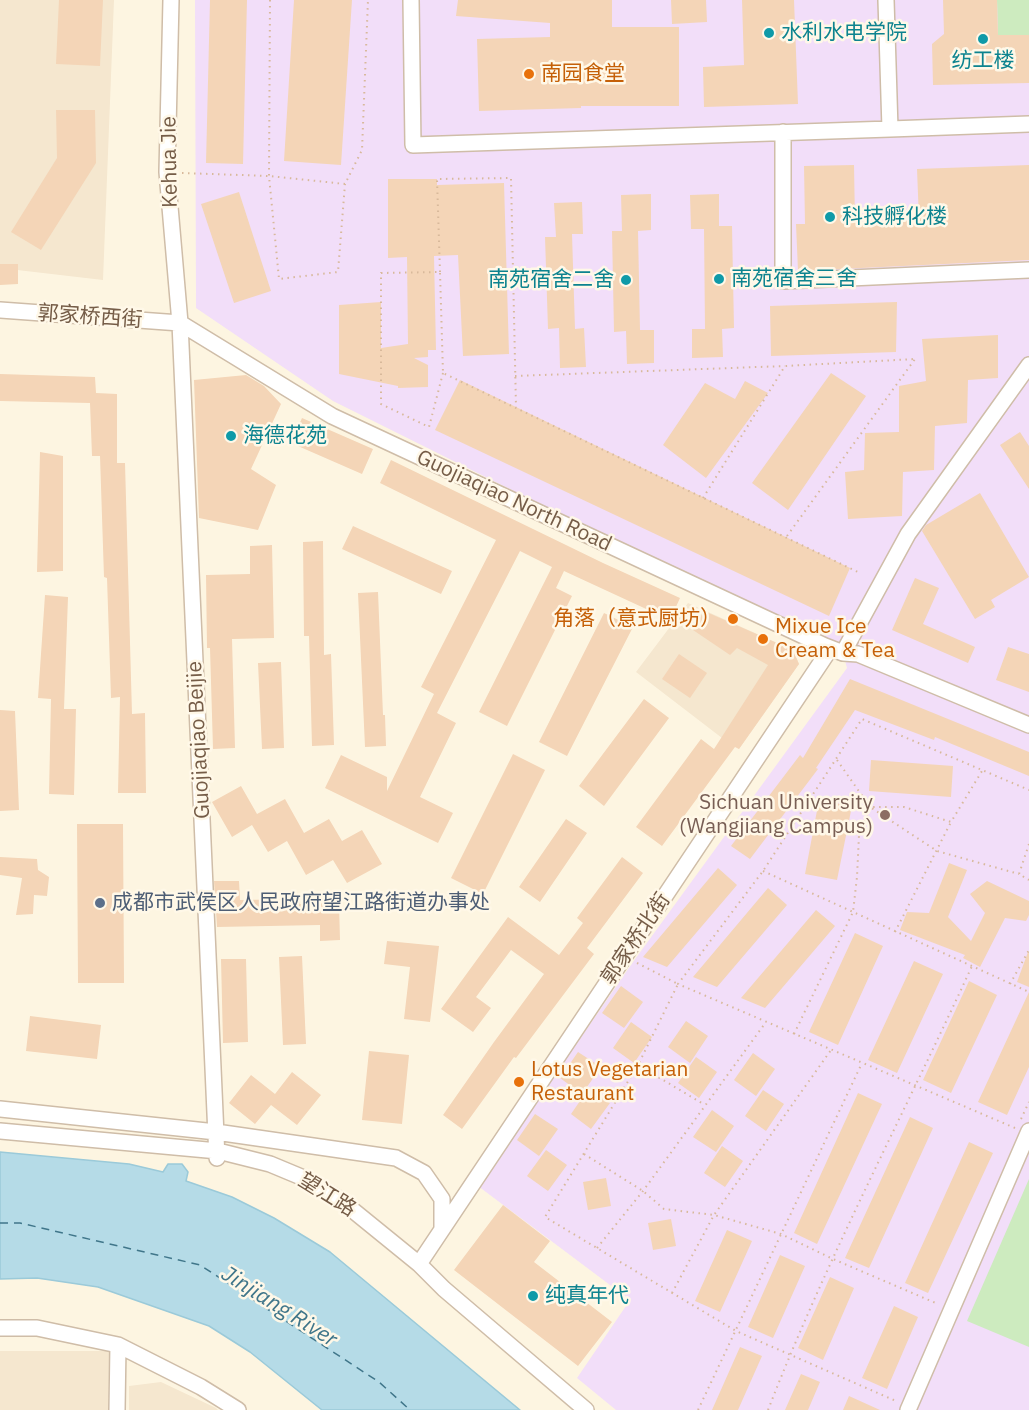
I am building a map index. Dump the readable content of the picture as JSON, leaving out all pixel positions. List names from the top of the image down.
{
  "streets": {
    "street": [
      "Kehua Jie",
      "郭家桥西街",
      "Guojiaqiao North Road",
      "Guojiaqiao Beijie",
      "郭家桥北街",
      "望江路"
    ]
  },
  "crossings": [
    ["Kehua Jie", "郭家桥西街"],
    ["Kehua Jie", "Guojiaqiao North Road"],
    ["Kehua Jie", "Guojiaqiao Beijie"],
    ["郭家桥西街", "Guojiaqiao North Road"],
    ["郭家桥西街", "Guojiaqiao Beijie"],
    ["Guojiaqiao North Road", "Guojiaqiao Beijie"],
    ["Guojiaqiao North Road", "郭家桥北街"],
    ["Guojiaqiao Beijie", "望江路"],
    ["郭家桥北街", "望江路"]
  ],
  "water": ["Jinjiang River"],
  "places": [
    "水利水电学院",
    "纺工楼",
    "南园食堂",
    "科技孵化楼",
    "南苑宿舍三舍",
    "南苑宿舍二舍",
    "海德花苑",
    "角落（意式厨坊）",
    "Mixue Ice Cream & Tea",
    "Sichuan University (Wangjiang Campus)",
    "成都市武侯区人民政府望江路街道办事处",
    "Lotus Vegetarian Restaurant",
    "纯真年代"
  ]
}
